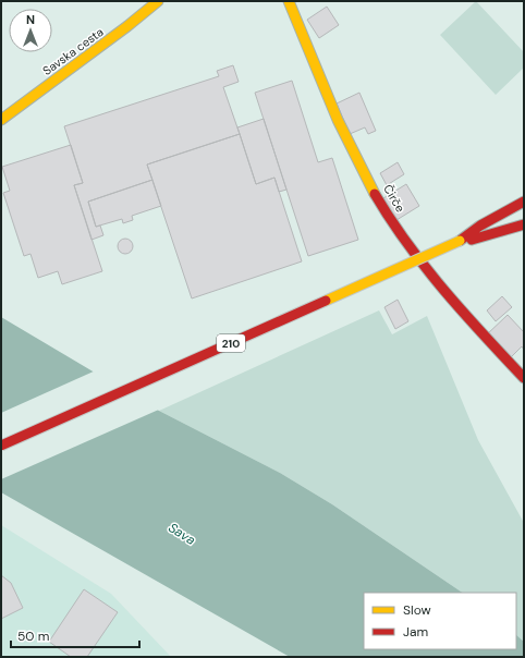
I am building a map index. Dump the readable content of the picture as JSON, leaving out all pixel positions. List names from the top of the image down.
{
  "streets": {
    "street": ["Savska cesta", "Čirče", "210"]
  },
  "water": ["Sava"],
  "legend": ["Slow", "Jam"],
  "scale_bar": "50 m",
  "north": "top"
}
